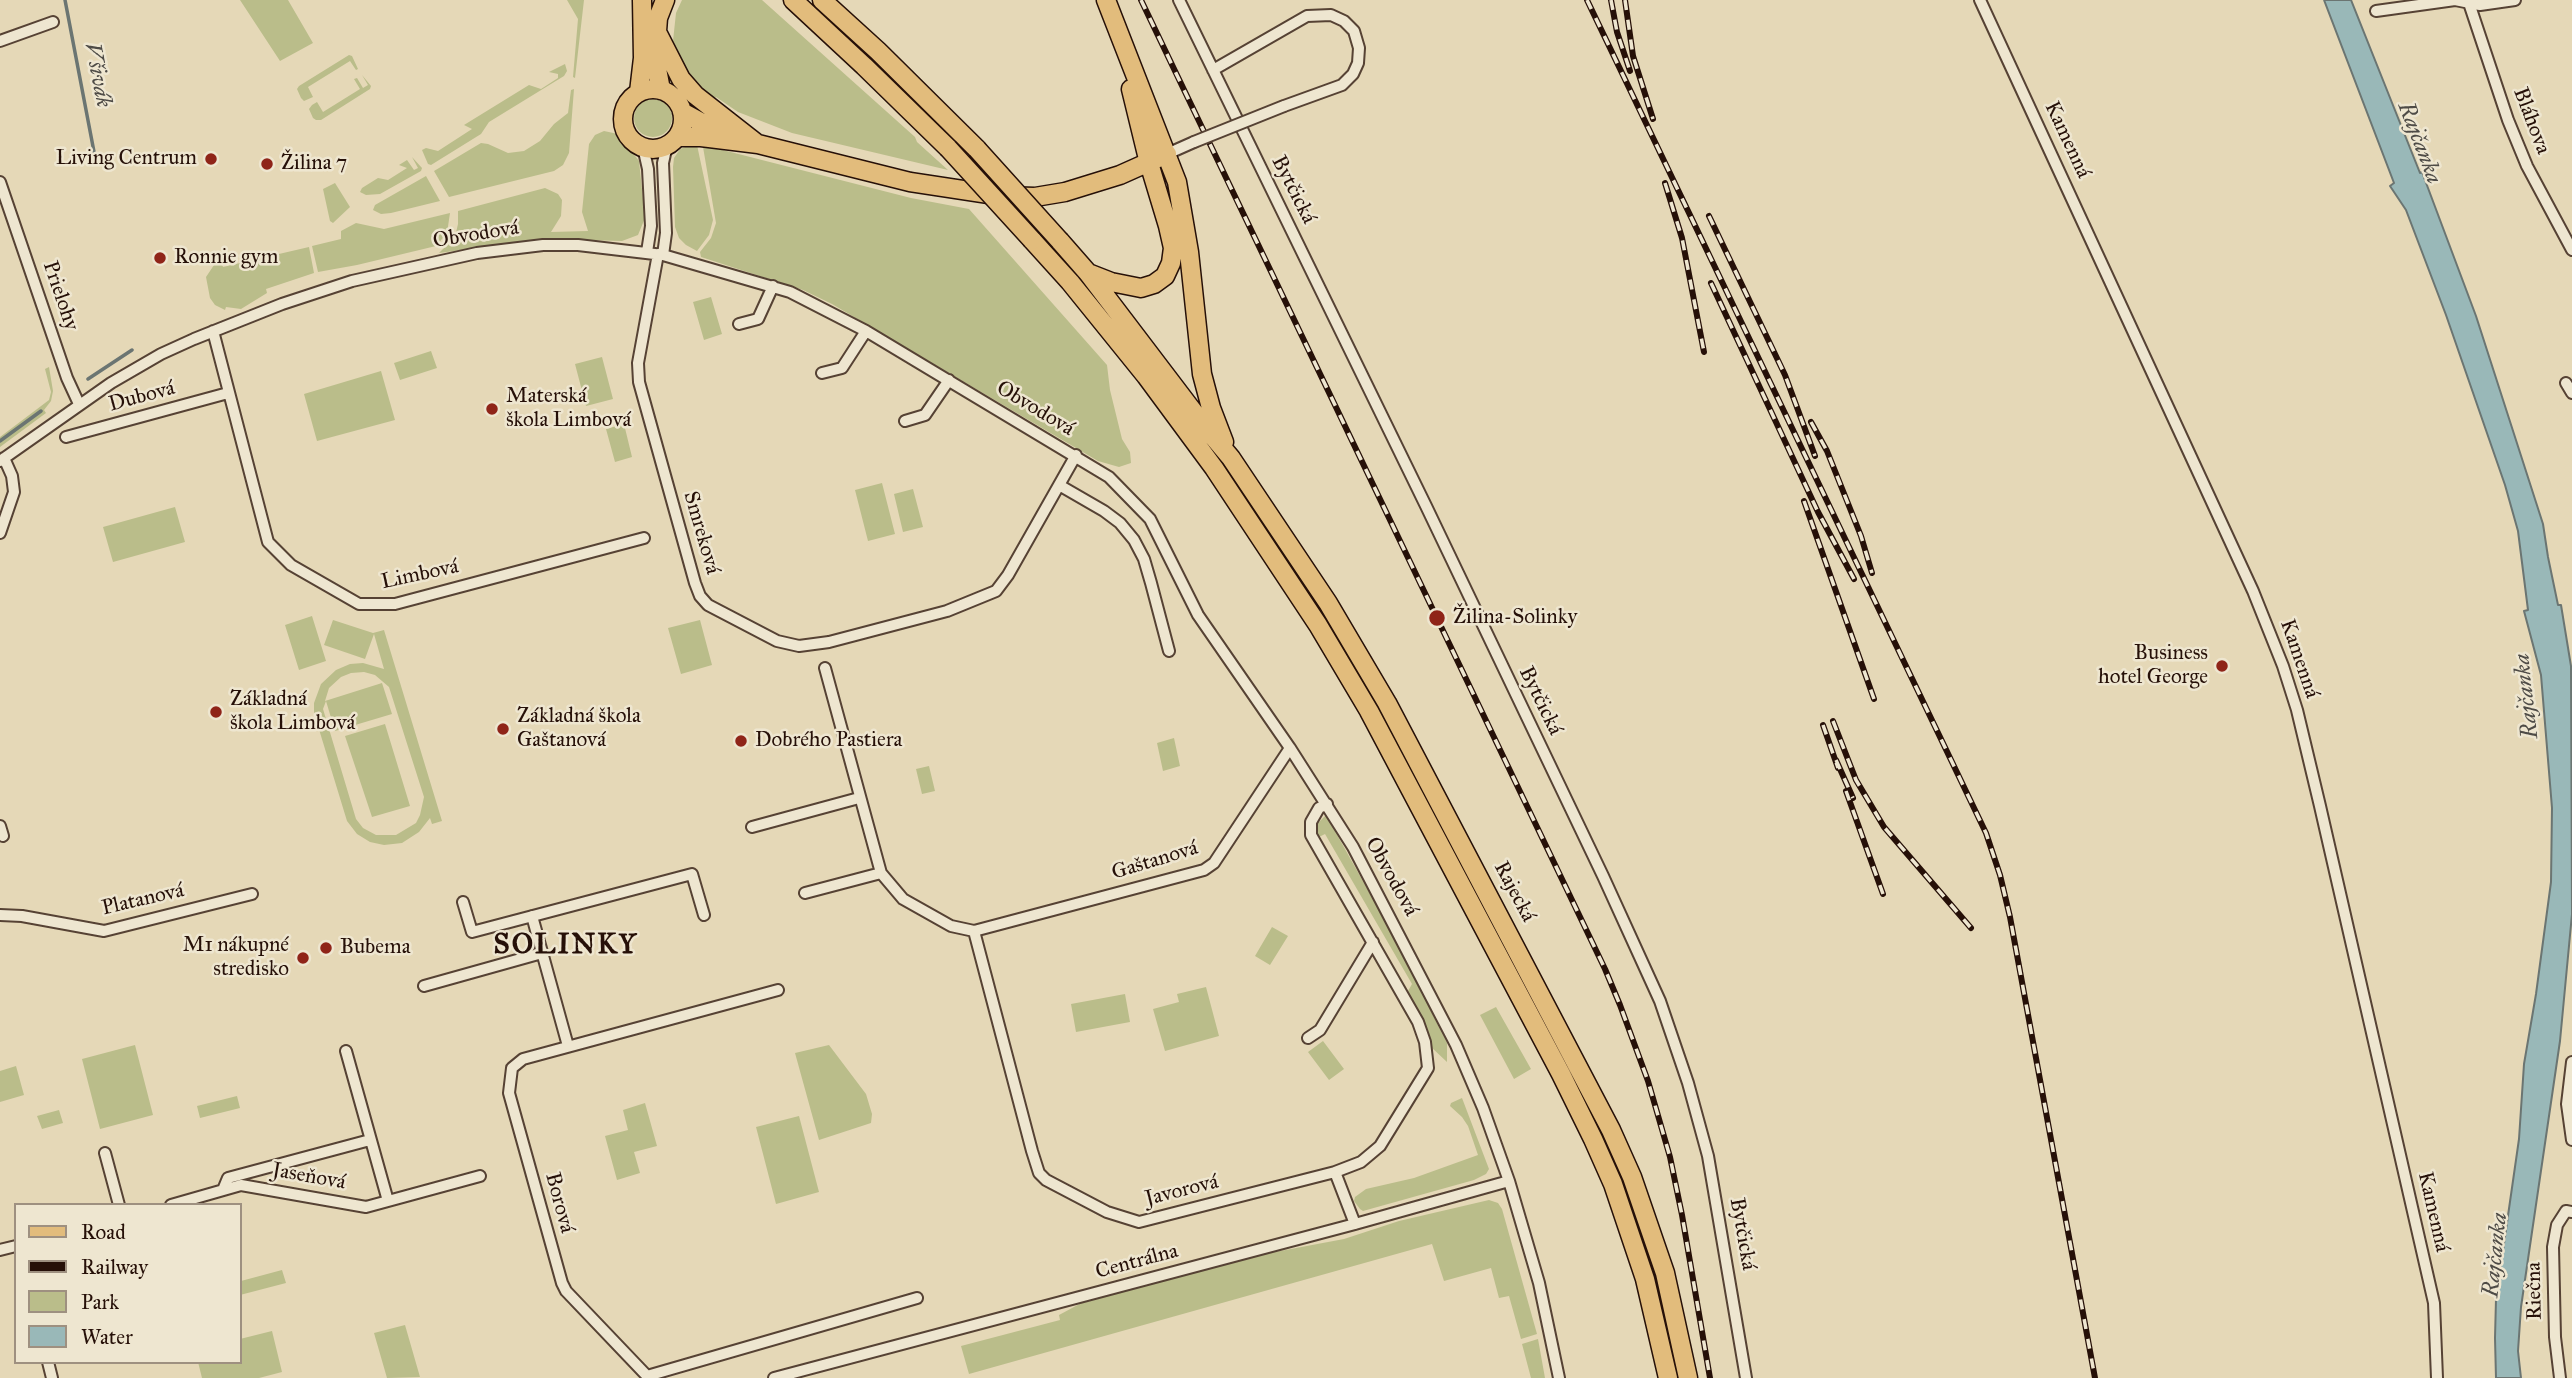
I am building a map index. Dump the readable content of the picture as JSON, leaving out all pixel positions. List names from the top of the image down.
{
  "streets": {
    "main road": ["Rajecká"],
    "street": [
      "Bláhova",
      "Kamenná",
      "Bytčická",
      "Obvodová",
      "Prielohy",
      "Dubová",
      "Smreková",
      "Limbová",
      "Gaštanová",
      "Platanová",
      "Jaseňová",
      "Javorová",
      "Borová",
      "Centrálna",
      "Riečna"
    ]
  },
  "crossings": [
    ["Obvodová", "Prielohy"],
    ["Obvodová", "Smreková"],
    ["Obvodová", "Limbová"],
    ["Obvodová", "Gaštanová"],
    ["Obvodová", "Javorová"],
    ["Obvodová", "Centrálna"],
    ["Dubová", "Limbová"],
    ["Gaštanová", "Javorová"]
  ],
  "districts": ["SOLINKY"],
  "water": ["Všivák", "Rajčanka"],
  "places": [
    "Living Centrum",
    "Žilina 7",
    "Ronnie gym",
    "Materská škola Limbová",
    "Žilina-Solinky",
    "Business hotel George",
    "Základná škola Limbová",
    "Základná škola Gaštanová",
    "Dobrého Pastiera",
    "Bubema",
    "M1 nákupné stredisko"
  ],
  "legend": [
    "Road",
    "Railway",
    "Park",
    "Water"
  ]
}
